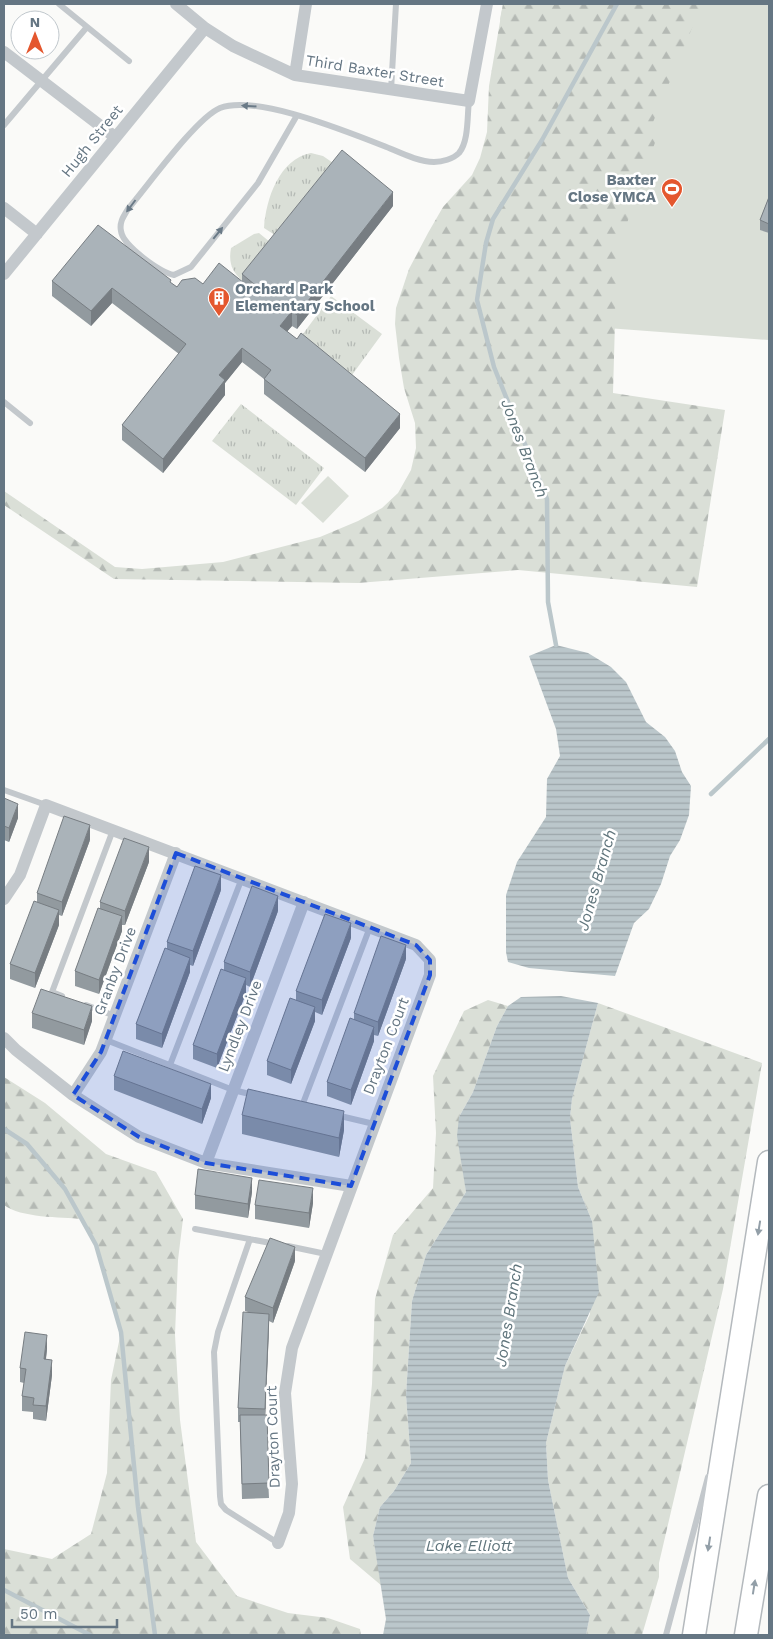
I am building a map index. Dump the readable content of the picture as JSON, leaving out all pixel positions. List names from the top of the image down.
{
  "streets": {
    "street": [
      "Third Baxter Street",
      "Hugh Street",
      "Granby Drive",
      "Lyndley Drive",
      "Drayton Court"
    ]
  },
  "crossings": [
    ["Third Baxter Street", "Hugh Street"],
    ["Granby Drive", "Drayton Court"],
    ["Lyndley Drive", "Drayton Court"]
  ],
  "water": ["Jones Branch", "Lake Elliott"],
  "places": {
    "sports": ["Baxter Close YMCA"],
    "building": ["Orchard Park Elementary School"]
  },
  "scale_bar": "50 m",
  "north": "top"
}
